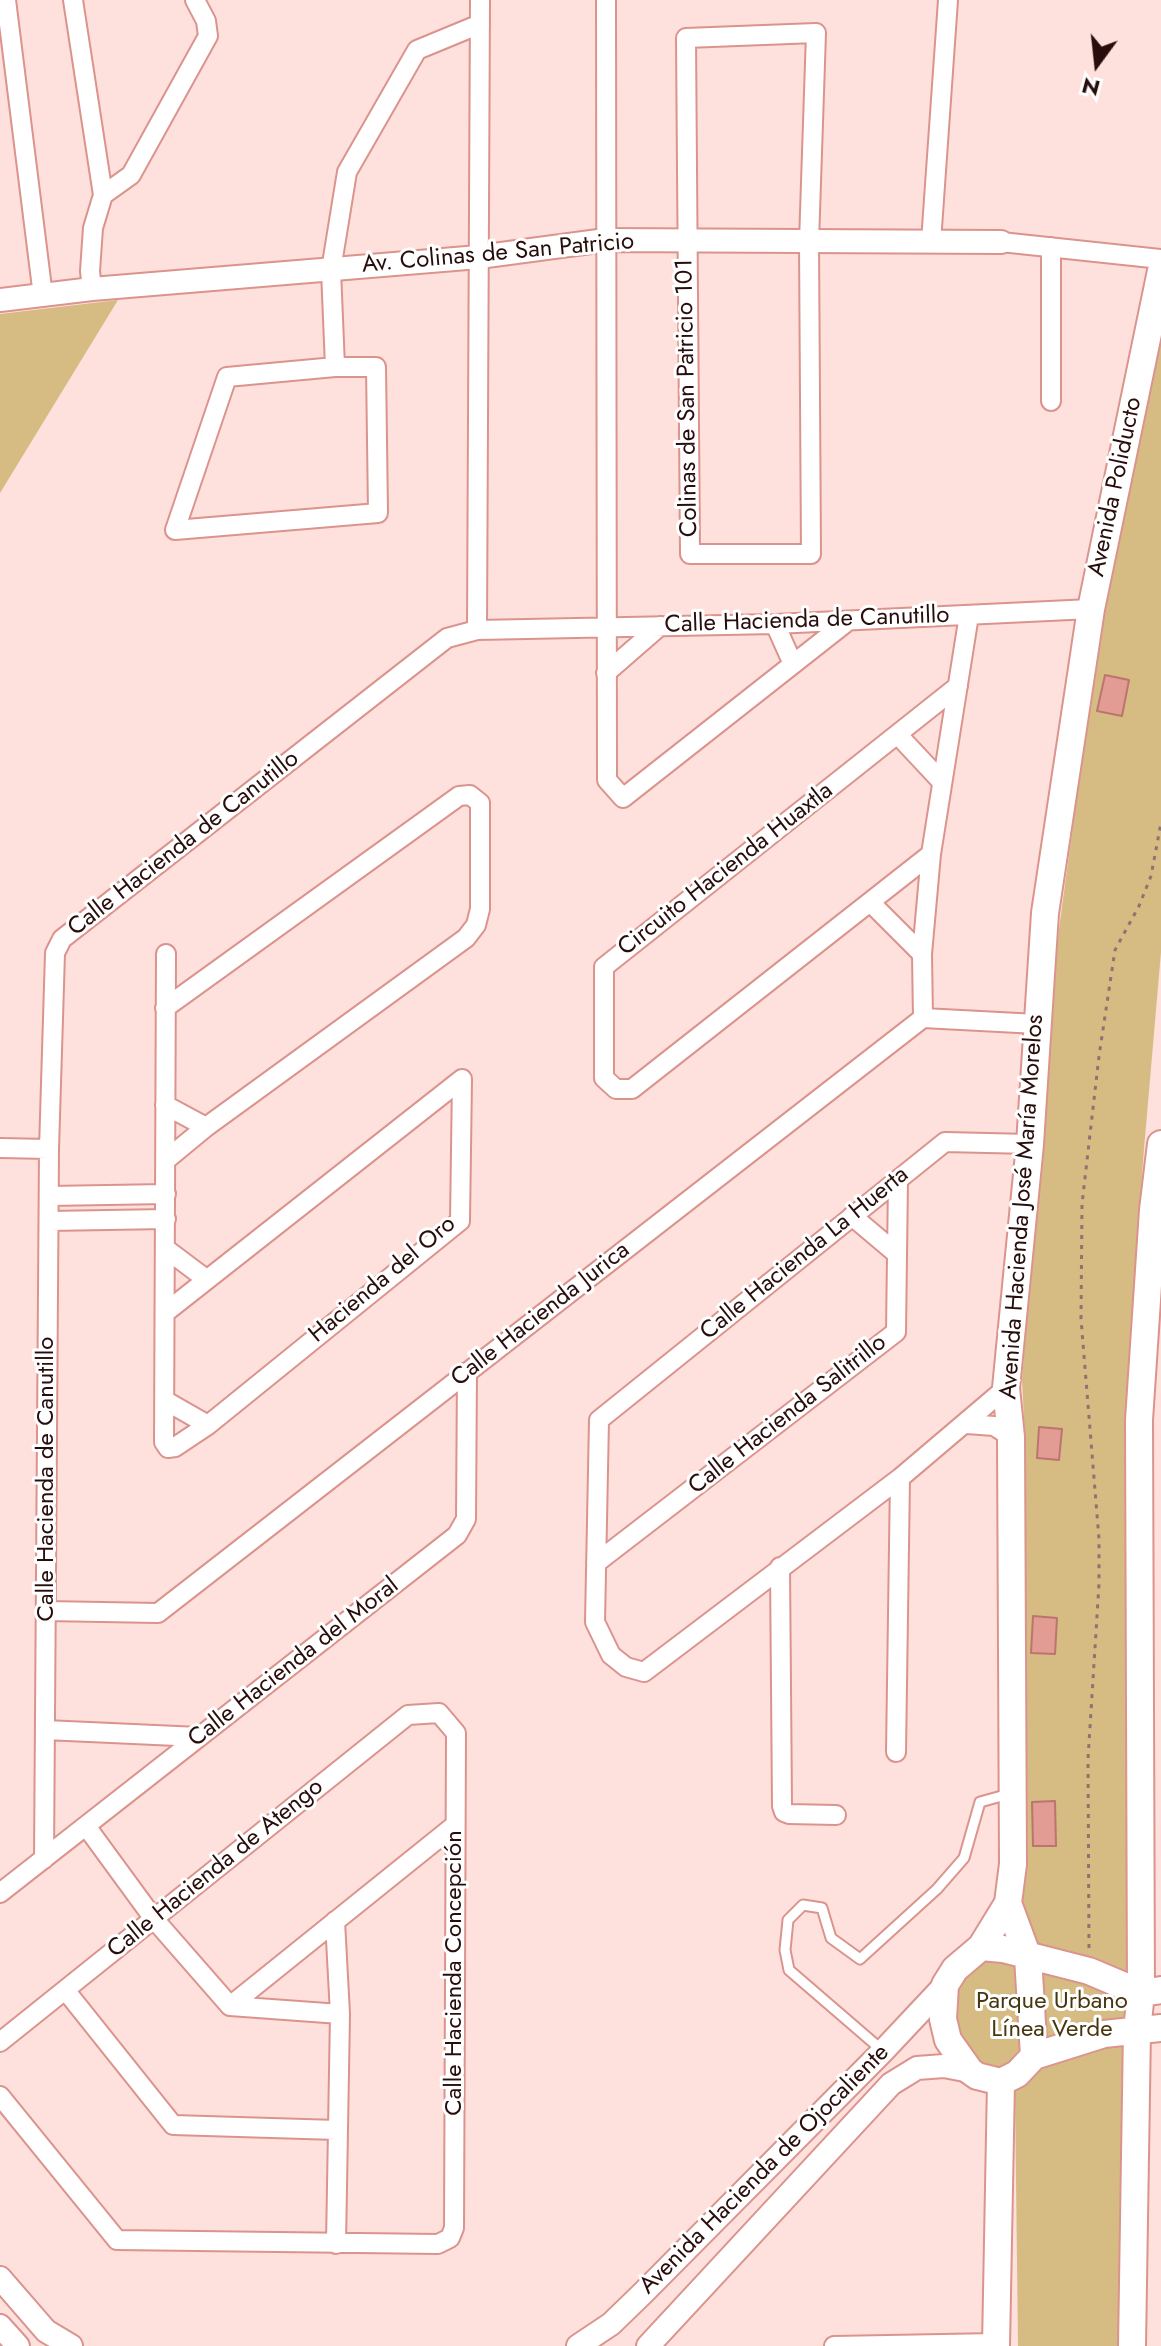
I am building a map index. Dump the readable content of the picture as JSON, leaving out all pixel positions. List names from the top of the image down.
{
  "streets": {
    "main road": ["Avenida Poliducto", "Avenida Hacienda José María Morelos", "Avenida Hacienda de Ojocaliente"],
    "street": [
      "Av. Colinas de San Patricio",
      "Colinas de San Patricio 101",
      "Calle Hacienda de Canutillo",
      "Circuito Hacienda Huaxtla",
      "Calle Hacienda La Huerta",
      "Hacienda del Oro",
      "Calle Hacienda Jurica",
      "Calle Hacienda Salitrillo",
      "Calle Hacienda del Moral",
      "Calle Hacienda de Atengo",
      "Calle Hacienda Concepción"
    ]
  },
  "crossings": [
    ["Av. Colinas de San Patricio", "Colinas de San Patricio 101"],
    ["Avenida Poliducto", "Calle Hacienda de Canutillo"],
    ["Avenida Poliducto", "Avenida Hacienda José María Morelos"],
    ["Calle Hacienda de Canutillo", "Avenida Hacienda José María Morelos"],
    ["Calle Hacienda de Canutillo", "Calle Hacienda Jurica"],
    ["Calle Hacienda de Canutillo", "Calle Hacienda del Moral"],
    ["Avenida Hacienda José María Morelos", "Calle Hacienda La Huerta"],
    ["Avenida Hacienda José María Morelos", "Avenida Hacienda de Ojocaliente"],
    ["Calle Hacienda La Huerta", "Calle Hacienda Salitrillo"],
    ["Calle Hacienda Jurica", "Calle Hacienda del Moral"],
    ["Calle Hacienda de Atengo", "Calle Hacienda Concepción"]
  ],
  "parks": ["Parque Urbano Línea Verde"],
  "north": "bottom"
}
